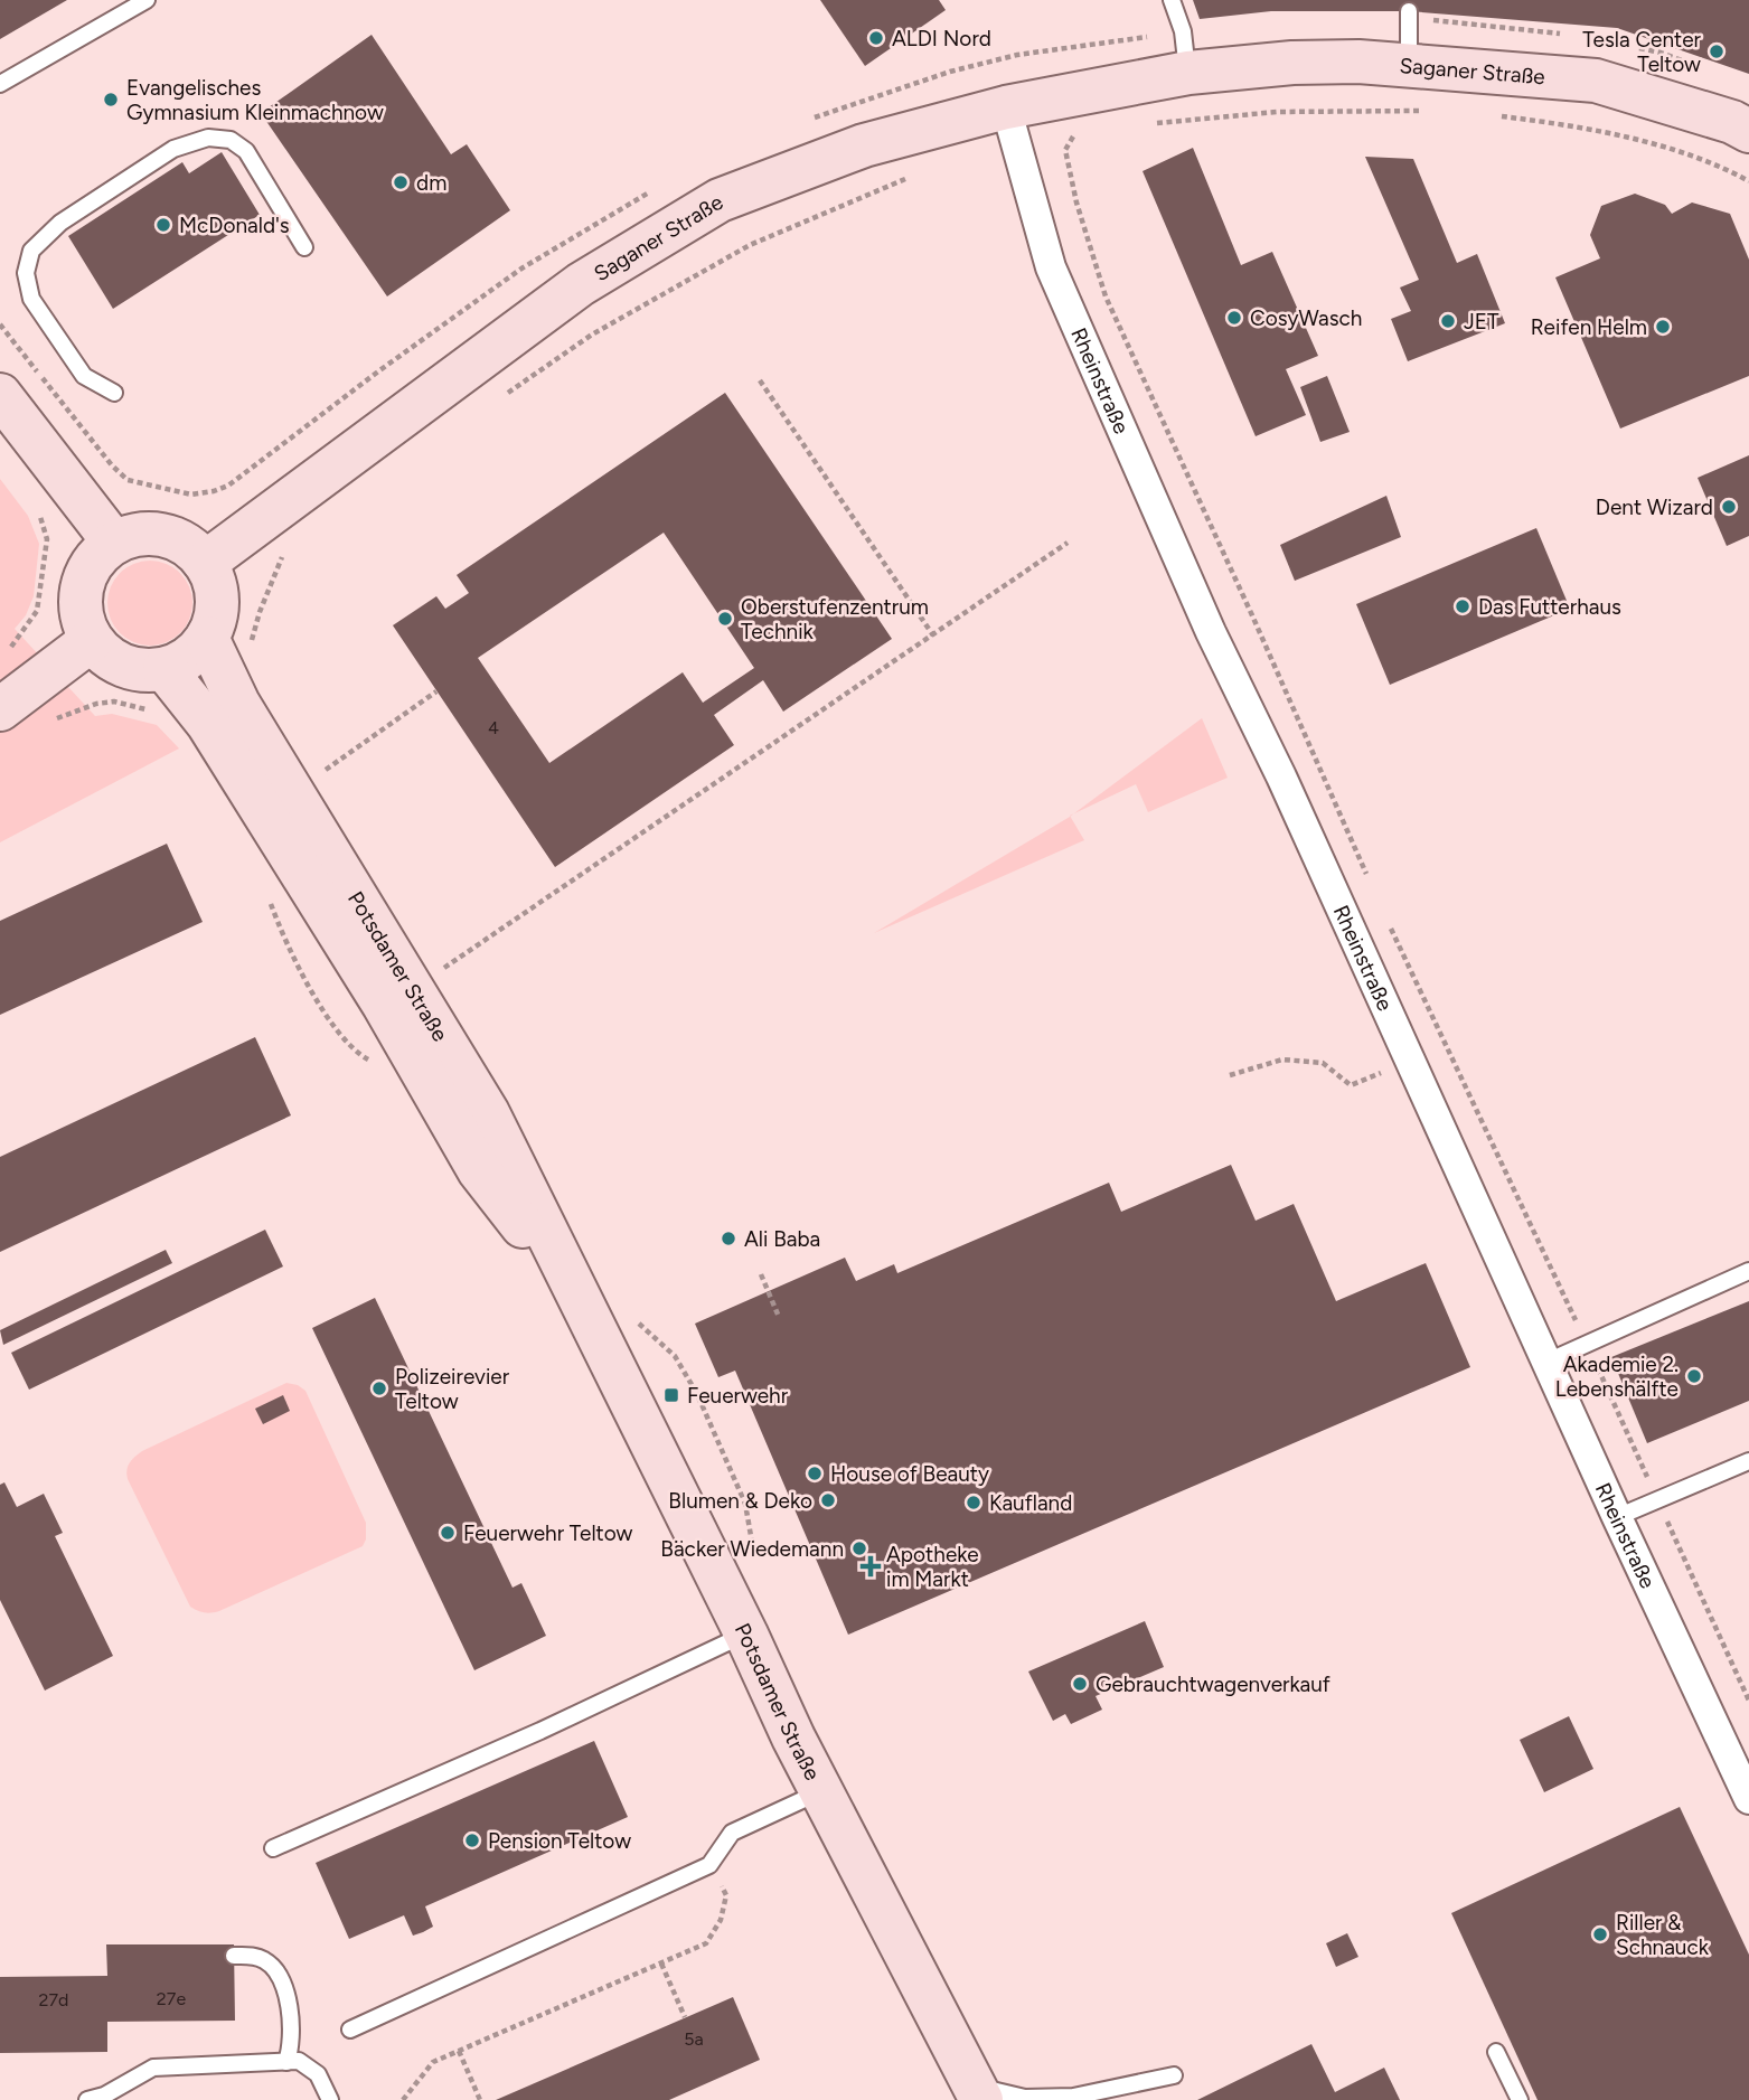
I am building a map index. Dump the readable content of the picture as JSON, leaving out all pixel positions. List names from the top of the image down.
{
  "streets": {
    "street": ["Saganer Straße", "Rheinstraße", "Potsdamer Straße"]
  },
  "crossings": [
    ["Saganer Straße", "Rheinstraße"],
    ["Saganer Straße", "Potsdamer Straße"]
  ],
  "places": {
    "other": [
      "ALDI Nord",
      "Tesla Center Teltow",
      "Evangelisches Gymnasium Kleinmachnow",
      "dm",
      "McDonald's",
      "CosyWasch",
      "JET",
      "Reifen Helm",
      "Dent Wizard",
      "Das Futterhaus",
      "Oberstufenzentrum Technik",
      "Ali Baba",
      "Akademie 2. Lebenshälfte",
      "Polizeirevier Teltow",
      "House of Beauty",
      "Blumen & Deko",
      "Kaufland",
      "Feuerwehr Teltow",
      "Bäcker Wiedemann",
      "Gebrauchtwagenverkauf",
      "Pension Teltow",
      "Riller & Schnauck"
    ],
    "transit": ["Feuerwehr"],
    "health": ["Apotheke im Markt"]
  },
  "house_numbers": [
    "4",
    "27e",
    "27d",
    "5a"
  ]
}
